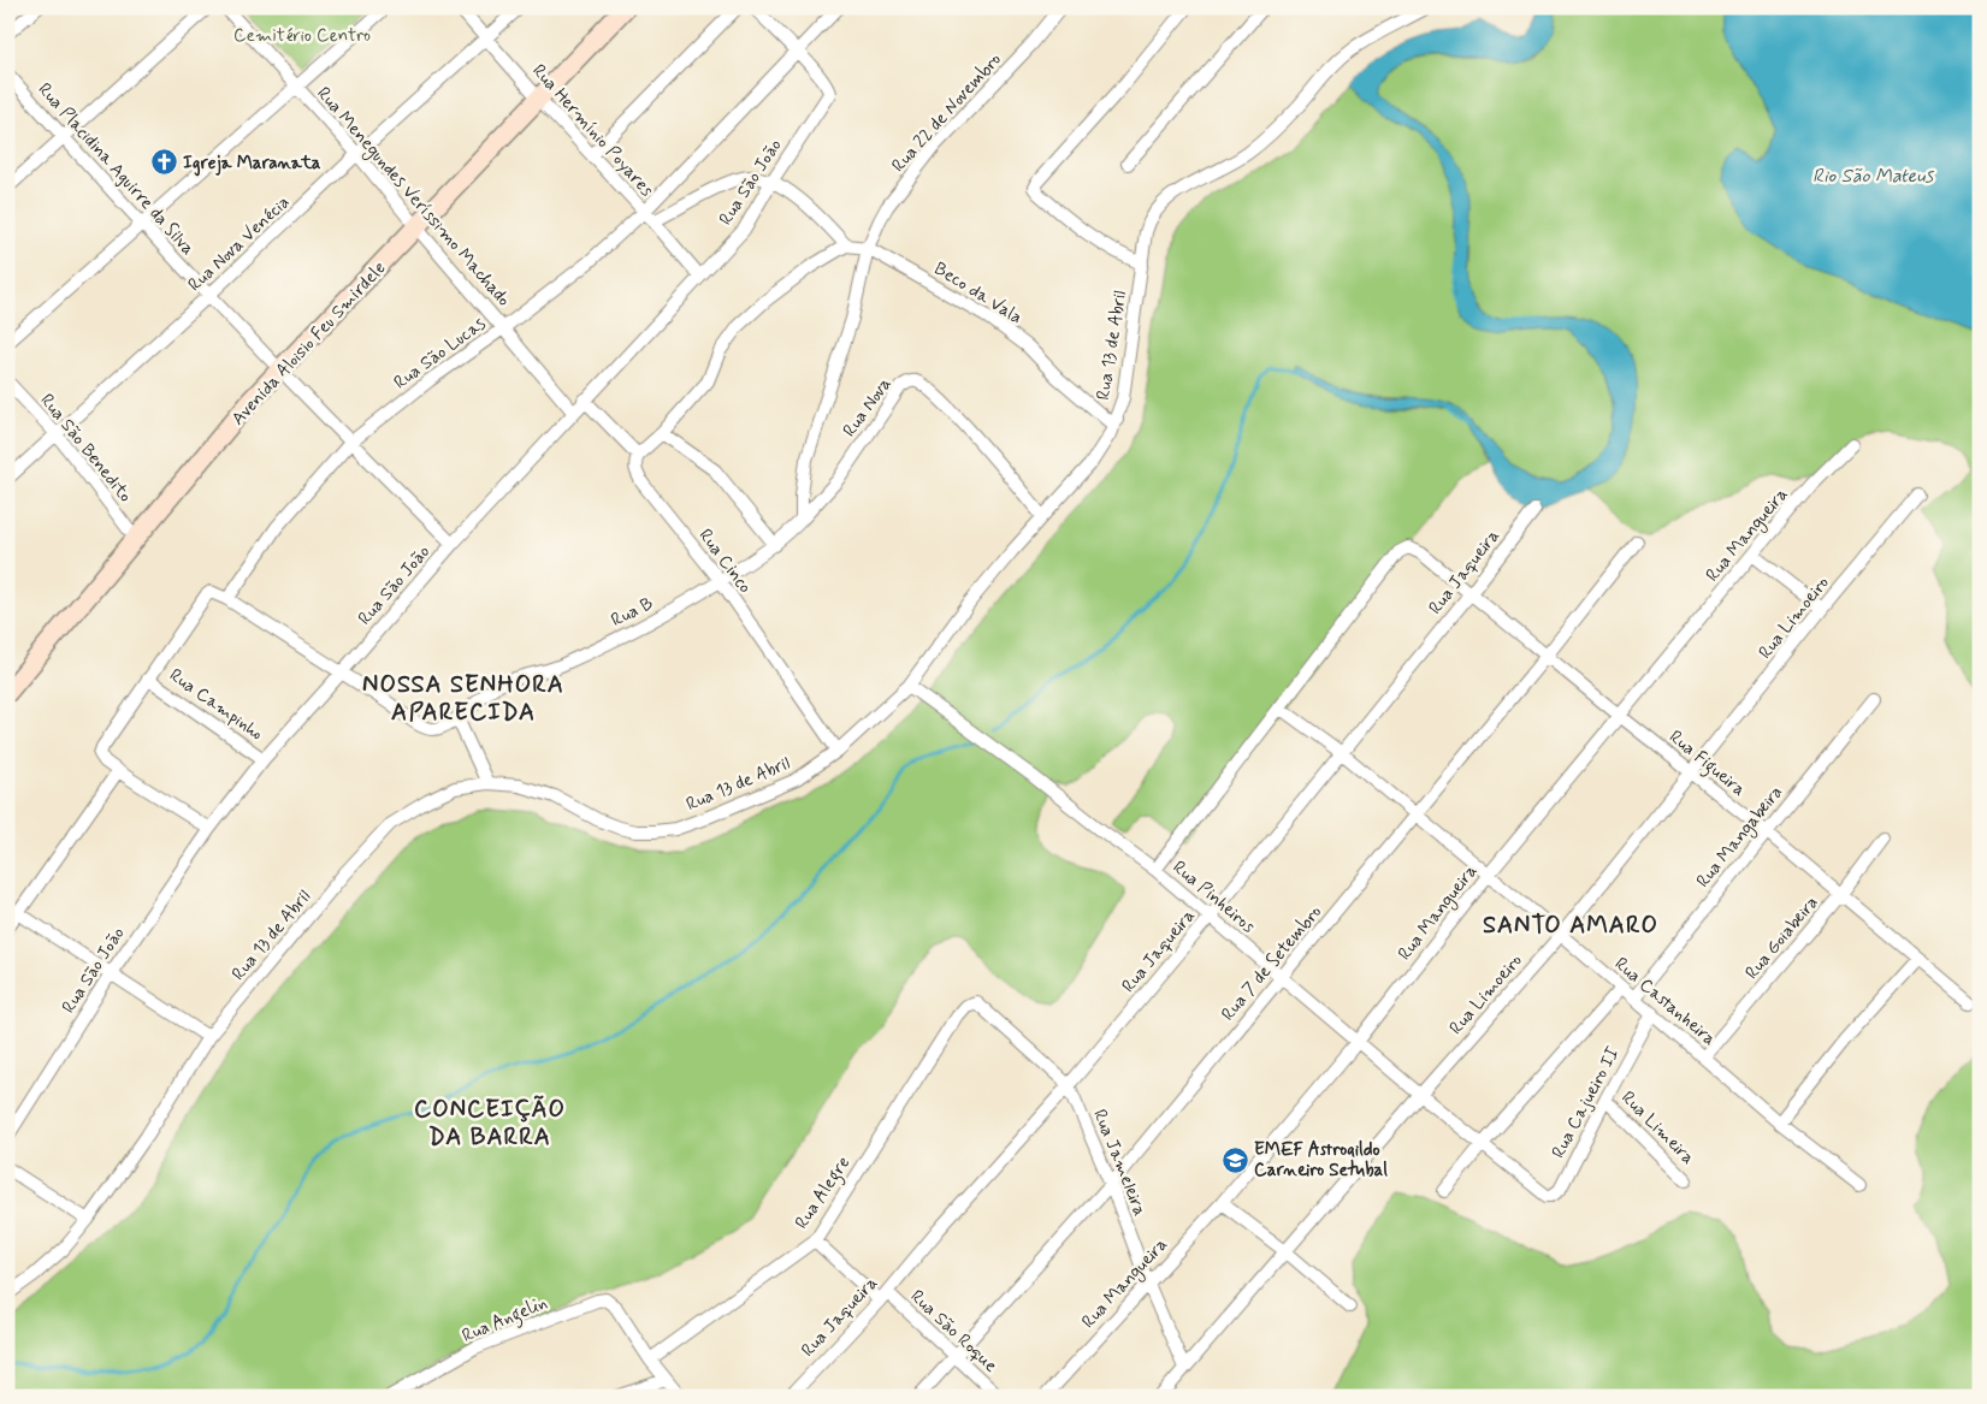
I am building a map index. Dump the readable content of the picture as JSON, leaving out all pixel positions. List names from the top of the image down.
{
  "streets": {
    "street": [
      "Rua 22 de Novembro",
      "Rua Hermínio Poyares",
      "Rua Placidina Aguirre da Silva",
      "Rua São João",
      "Rua Menegundes Veríssimo Machado",
      "Rua Nova Venécia",
      "Beco da Vala",
      "Avenida Aloisio Feu Smirdele",
      "Rua 13 de Abril",
      "Rua São Lucas",
      "Rua Nova",
      "Rua São Benedito",
      "Rua Mangueira",
      "Rua Cinco",
      "Rua Jaqueira",
      "Rua B",
      "Rua Limoeiro",
      "Rua Campinho",
      "Rua Figueira",
      "Rua Mangabeira",
      "Rua Pinheiros",
      "Rua Goiabeira",
      "Rua 7 de Setembro",
      "Rua Castanheira",
      "Rua Cajueiro II",
      "Rua Limeira",
      "Rua Jameleira",
      "Rua Alegre",
      "Rua Angelin",
      "Rua São Roque"
    ]
  },
  "crossings": [
    ["Rua 22 de Novembro", "Beco da Vala"],
    ["Rua Hermínio Poyares", "Rua São João"],
    ["Rua Hermínio Poyares", "Rua Nova Venécia"],
    ["Rua Hermínio Poyares", "Avenida Aloisio Feu Smirdele"],
    ["Rua Hermínio Poyares", "Rua São Lucas"],
    ["Rua Placidina Aguirre da Silva", "Rua São João"],
    ["Rua Placidina Aguirre da Silva", "Rua Nova Venécia"],
    ["Rua Placidina Aguirre da Silva", "Avenida Aloisio Feu Smirdele"],
    ["Rua Placidina Aguirre da Silva", "Rua São Lucas"],
    ["Rua São João", "Rua Menegundes Veríssimo Machado"],
    ["Rua São João", "Rua São Lucas"],
    ["Rua São João", "Rua B"],
    ["Rua São João", "Rua Campinho"],
    ["Rua Menegundes Veríssimo Machado", "Rua Nova Venécia"],
    ["Rua Menegundes Veríssimo Machado", "Avenida Aloisio Feu Smirdele"],
    ["Rua Menegundes Veríssimo Machado", "Rua São Lucas"],
    ["Rua Nova Venécia", "Rua São Benedito"],
    ["Beco da Vala", "Rua 13 de Abril"],
    ["Avenida Aloisio Feu Smirdele", "Rua São Benedito"],
    ["Rua 13 de Abril", "Rua Nova"],
    ["Rua 13 de Abril", "Rua Cinco"],
    ["Rua 13 de Abril", "Rua Pinheiros"],
    ["Rua São Lucas", "Rua B"],
    ["Rua Nova", "Rua B"],
    ["Rua Mangueira", "Rua Figueira"],
    ["Rua Mangueira", "Rua Pinheiros"],
    ["Rua Mangueira", "Rua Castanheira"],
    ["Rua Mangueira", "Rua Jameleira"],
    ["Rua Cinco", "Rua B"],
    ["Rua Jaqueira", "Rua Figueira"],
    ["Rua Jaqueira", "Rua Pinheiros"],
    ["Rua Jaqueira", "Rua Castanheira"],
    ["Rua Jaqueira", "Rua Jameleira"],
    ["Rua Jaqueira", "Rua São Roque"],
    ["Rua Limoeiro", "Rua Figueira"],
    ["Rua Limoeiro", "Rua Pinheiros"],
    ["Rua Limoeiro", "Rua Castanheira"],
    ["Rua Limoeiro", "Rua Jameleira"],
    ["Rua Figueira", "Rua Mangabeira"],
    ["Rua Figueira", "Rua Goiabeira"],
    ["Rua Figueira", "Rua 7 de Setembro"],
    ["Rua Figueira", "Rua Castanheira"],
    ["Rua Mangabeira", "Rua Castanheira"],
    ["Rua Pinheiros", "Rua 7 de Setembro"],
    ["Rua Pinheiros", "Rua Cajueiro II"],
    ["Rua Goiabeira", "Rua Castanheira"],
    ["Rua 7 de Setembro", "Rua Castanheira"],
    ["Rua 7 de Setembro", "Rua Jameleira"],
    ["Rua 7 de Setembro", "Rua São Roque"],
    ["Rua Castanheira", "Rua Cajueiro II"],
    ["Rua Cajueiro II", "Rua Limeira"],
    ["Rua Jameleira", "Rua Alegre"],
    ["Rua Alegre", "Rua Angelin"],
    ["Rua Alegre", "Rua São Roque"]
  ],
  "districts": ["NOSSA SENHORA APARECIDA", "SANTO AMARO", "CONCEIÇÃO DA BARRA"],
  "water": ["Rio São Mateus"],
  "parks": ["Cemitério Centro"],
  "places": {
    "church": ["Igreja Maranata"],
    "school or university": ["EMEF Astrogildo Carneiro Setubal"]
  }
}
